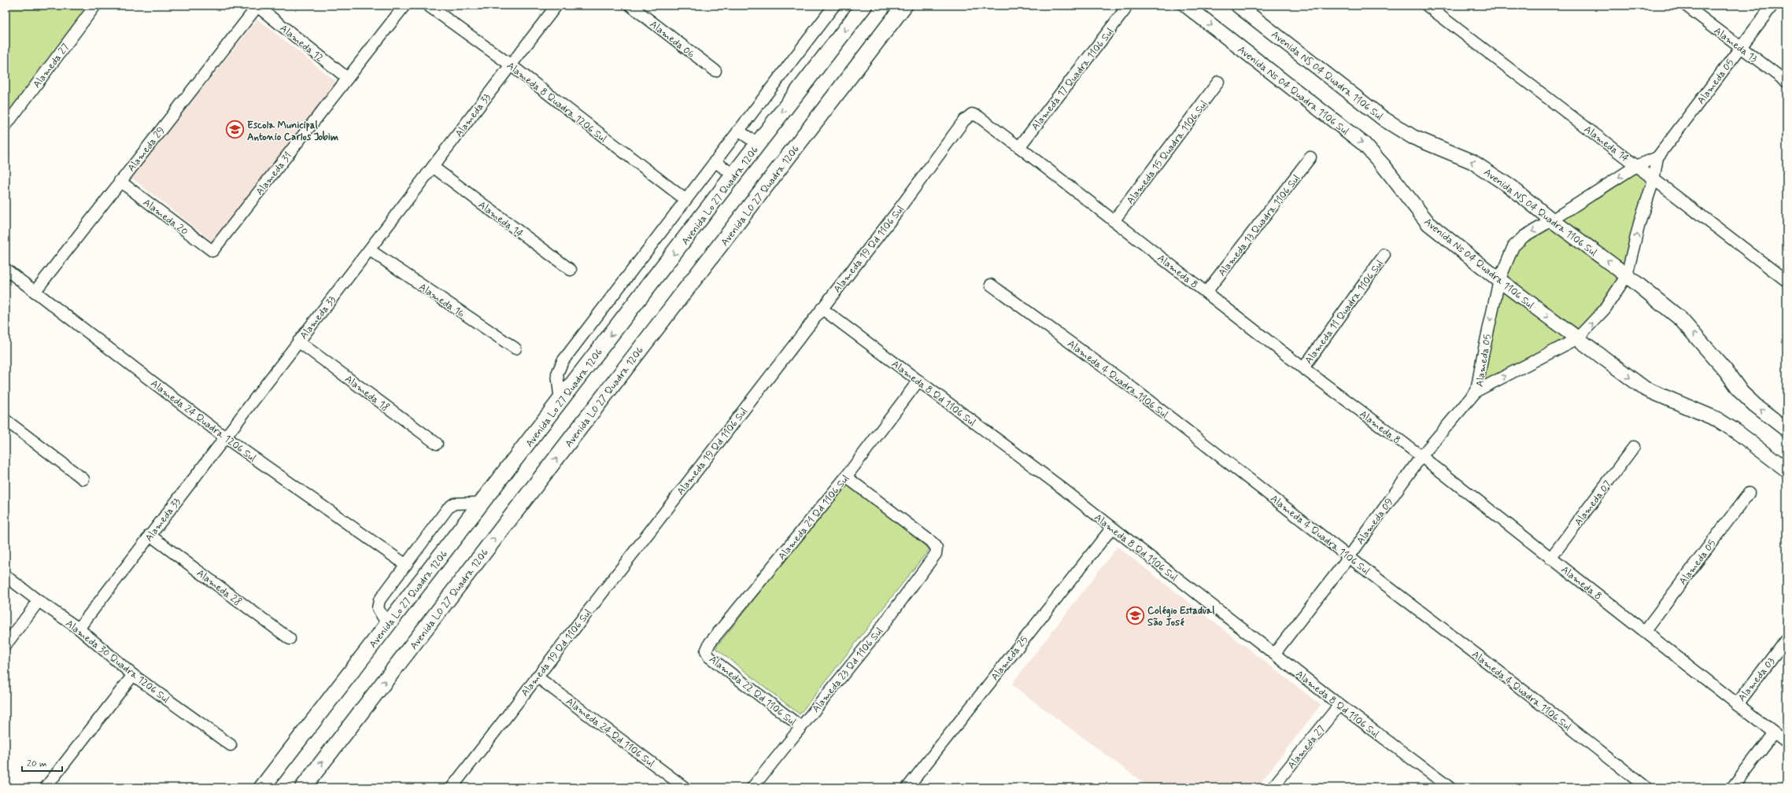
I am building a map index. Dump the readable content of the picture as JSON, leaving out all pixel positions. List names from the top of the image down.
{
  "streets": {
    "main road": ["Avenida Lo 27 Quadra 1206", "Avenida L0 27 Quadra 1206"],
    "street": [
      "Alameda 06",
      "Alameda 12",
      "Alameda 13",
      "Alameda 27",
      "Avenida NS 04 Quadra 1106 Sul",
      "Alameda 17 Quadra 1106 Sul",
      "Alameda 05",
      "Avenida Ns 04 Quadra 1106 Sul",
      "Alameda 8 Quadra 1206 Sul",
      "Alameda 33",
      "Alameda 14",
      "Alameda 29",
      "Alameda 15 Quadra 1106 Sul",
      "Alameda 31",
      "Alameda 20",
      "Alameda 13 Quadra 1106 Sul",
      "Alameda 19 Qd 1106 Sul",
      "Alameda 8",
      "Alameda 16",
      "Alameda 11 Quadra 1106 Sul",
      "Alameda 4 Quadra 1106 Sul",
      "Alameda 18",
      "Alameda 8 Qd 1106 Sul",
      "Alameda 24 Quadra 1206 Sul",
      "Alameda 07",
      "Alameda 21 Qd 1106 Sul",
      "Alameda 09",
      "Alameda 28",
      "Alameda 25",
      "Alameda 30 Quadra 1206 Sul",
      "Alameda 23 Qd 1106 Sul",
      "Alameda 03",
      "Alameda 22 Qd 1106 Sul",
      "Alameda 24 Qd 1106 Sul"
    ]
  },
  "crossings": [
    ["Alameda 12", "Alameda 29"],
    ["Alameda 12", "Alameda 31"],
    ["Alameda 13", "Alameda 05"],
    ["Alameda 27", "Alameda 8 Qd 1106 Sul"],
    ["Avenida NS 04 Quadra 1106 Sul", "Alameda 05"],
    ["Alameda 17 Quadra 1106 Sul", "Alameda 8"],
    ["Alameda 05", "Avenida Ns 04 Quadra 1106 Sul"],
    ["Alameda 05", "Alameda 14"],
    ["Alameda 05", "Alameda 8"],
    ["Alameda 05", "Alameda 09"],
    ["Alameda 8 Quadra 1206 Sul", "Alameda 33"],
    ["Alameda 33", "Alameda 14"],
    ["Alameda 33", "Alameda 16"],
    ["Alameda 33", "Alameda 18"],
    ["Alameda 33", "Alameda 24 Quadra 1206 Sul"],
    ["Alameda 33", "Alameda 28"],
    ["Alameda 33", "Alameda 30 Quadra 1206 Sul"],
    ["Alameda 29", "Alameda 20"],
    ["Alameda 29", "Alameda 24 Quadra 1206 Sul"],
    ["Alameda 15 Quadra 1106 Sul", "Alameda 8"],
    ["Alameda 31", "Alameda 20"],
    ["Alameda 13 Quadra 1106 Sul", "Alameda 8"],
    ["Alameda 19 Qd 1106 Sul", "Alameda 8"],
    ["Alameda 19 Qd 1106 Sul", "Alameda 8 Qd 1106 Sul"],
    ["Alameda 19 Qd 1106 Sul", "Alameda 24 Qd 1106 Sul"],
    ["Alameda 8", "Alameda 11 Quadra 1106 Sul"],
    ["Alameda 8", "Alameda 07"],
    ["Alameda 8", "Alameda 09"],
    ["Alameda 8", "Alameda 03"],
    ["Alameda 4 Quadra 1106 Sul", "Alameda 09"],
    ["Alameda 8 Qd 1106 Sul", "Alameda 21 Qd 1106 Sul"],
    ["Alameda 8 Qd 1106 Sul", "Alameda 09"],
    ["Alameda 8 Qd 1106 Sul", "Alameda 25"],
    ["Alameda 21 Qd 1106 Sul", "Alameda 23 Qd 1106 Sul"],
    ["Alameda 21 Qd 1106 Sul", "Alameda 22 Qd 1106 Sul"],
    ["Alameda 23 Qd 1106 Sul", "Alameda 22 Qd 1106 Sul"]
  ],
  "one_way": [
    "Avenida NS 04 Quadra 1106 Sul",
    "Avenida Ns 04 Quadra 1106 Sul",
    "Avenida Lo 27 Quadra 1206",
    "Avenida L0 27 Quadra 1206"
  ],
  "places": {
    "school or university": ["Escola Municipal Antonio Carlos Jobim", "Colégio Estadual São José"]
  },
  "scale_bar": "20 m"
}
